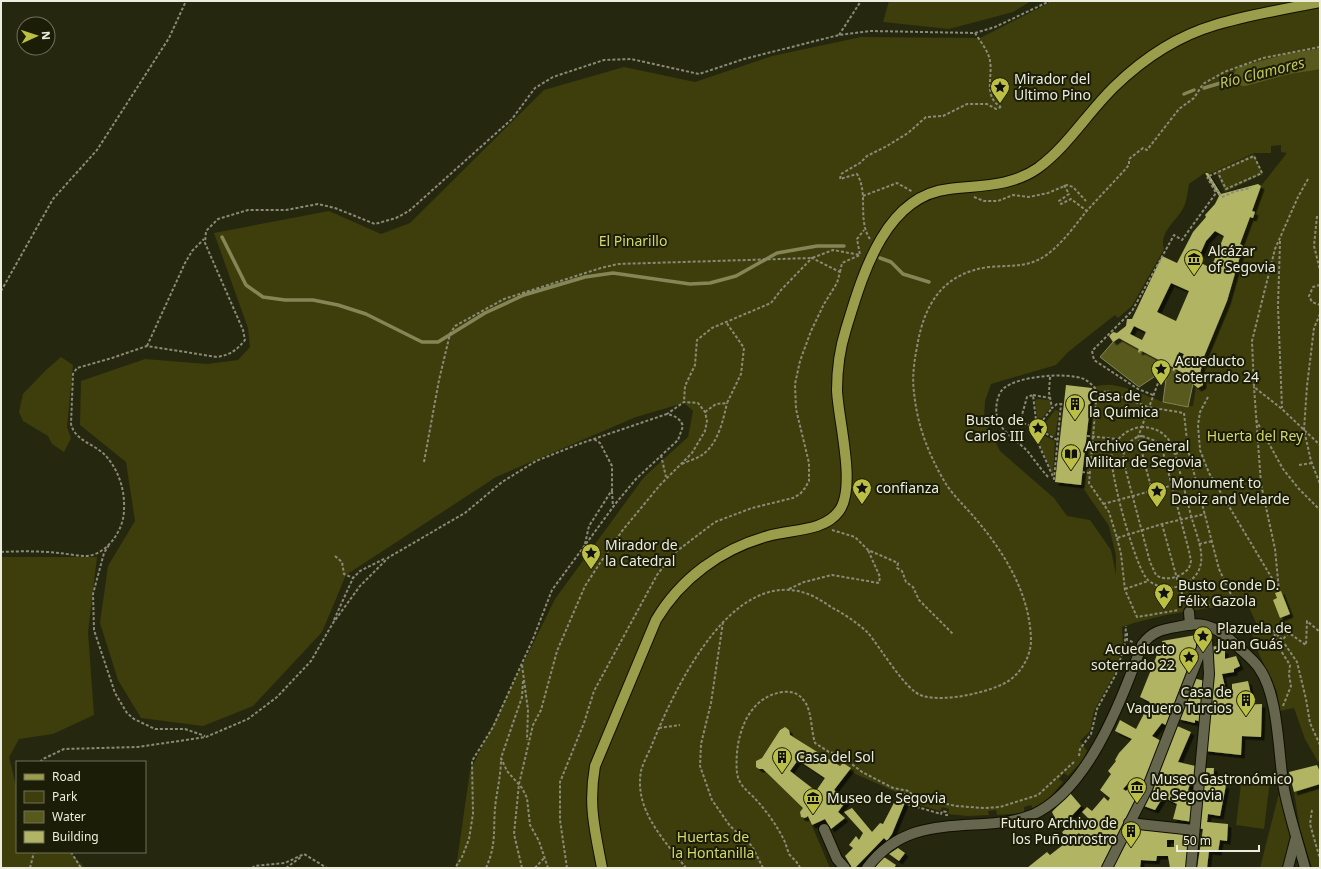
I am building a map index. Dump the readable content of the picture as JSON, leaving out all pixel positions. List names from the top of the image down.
{
  "water": ["Río Clamores"],
  "parks": ["El Pinarillo", "Huerta del Rey", "Huertas de la Hontanilla"],
  "places": {
    "place": [
      "Mirador del Último Pino",
      "Acueducto soterrado 24",
      "Busto de Carlos III",
      "confianza",
      "Monument to Daoiz and Velarde",
      "Mirador de la Catedral",
      "Busto Conde D. Félix Gazola",
      "Plazuela de Juan Guás",
      "Acueducto soterrado 22"
    ],
    "museum": ["Alcázar of Segovia", "Museo Gastronómico de Segovia", "Museo de Segovia"],
    "building": [
      "Casa de la Química",
      "Casa de Vaquero Turcios",
      "Casa del Sol",
      "Futuro Archivo de los Puñonrostro"
    ],
    "library": ["Archivo General Militar de Segovia"]
  },
  "legend": [
    "Road",
    "Park",
    "Water",
    "Building"
  ],
  "scale_bar": "50 m",
  "north": "right"
}
